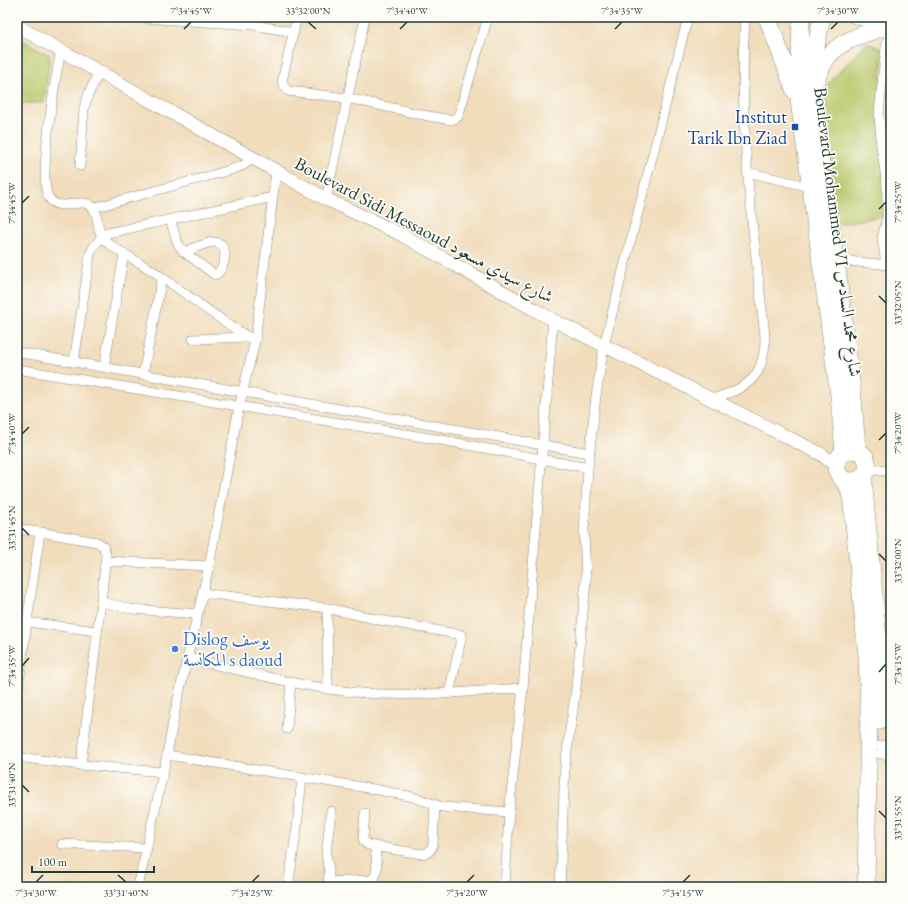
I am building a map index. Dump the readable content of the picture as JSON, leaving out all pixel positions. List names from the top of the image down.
{
  "streets": {
    "highway": ["Boulevard Mohammed VI شارع محمد السادس"],
    "street": ["Boulevard Sidi Messaoud شارع سيدي مسعود"]
  },
  "crossings": [
    ["Boulevard Sidi Messaoud شارع سيدي مسعود", "Boulevard Mohammed VI شارع محمد السادس"]
  ],
  "places": {
    "transit": ["Institut Tarik Ibn Ziad"],
    "other": ["Dislog يوسف المكانسة s daoud"]
  },
  "scale_bar": "100 m",
  "coordinates": [
    "7°34'45\"W",
    "33°32'00\"N",
    "7°34'40\"W",
    "7°34'35\"W",
    "7°34'30\"W",
    "7°34'25\"W",
    "33°32'05\"N",
    "7°34'20\"W",
    "33°31'45\"N",
    "7°34'15\"W",
    "33°31'40\"N",
    "33°31'55\"N"
  ]
}
